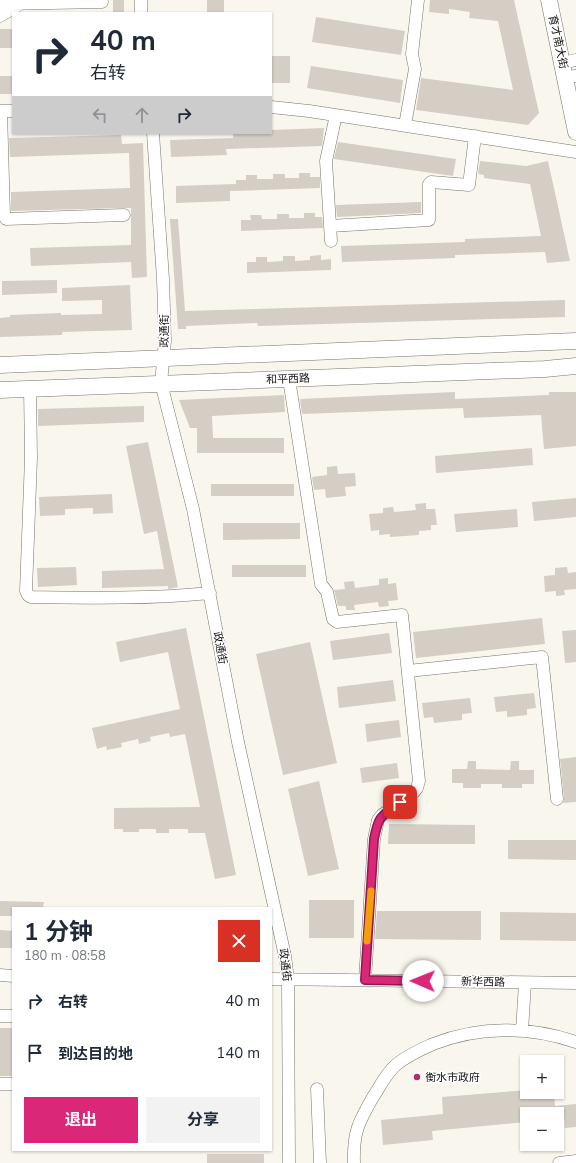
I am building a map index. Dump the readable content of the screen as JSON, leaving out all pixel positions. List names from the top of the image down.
{
  "streets": {
    "main road": ["育才南大街", "和平西路"],
    "street": ["政通街", "新华西路"]
  },
  "crossings": [
    ["政通街", "和平西路"],
    ["政通街", "新华西路"]
  ],
  "places": ["衡水市政府"],
  "page": {
    "turn": ["40 m", "右转"],
    "heading": ["1 分钟", "180 m · 08:58"],
    "list": [
      {
        "name": "右转",
        "value": "40 m"
      },
      {
        "name": "到达目的地",
        "value": "140 m"
      }
    ],
    "map_buttons": ["+", "−"],
    "buttons": ["退出", "分享"]
  }
}
